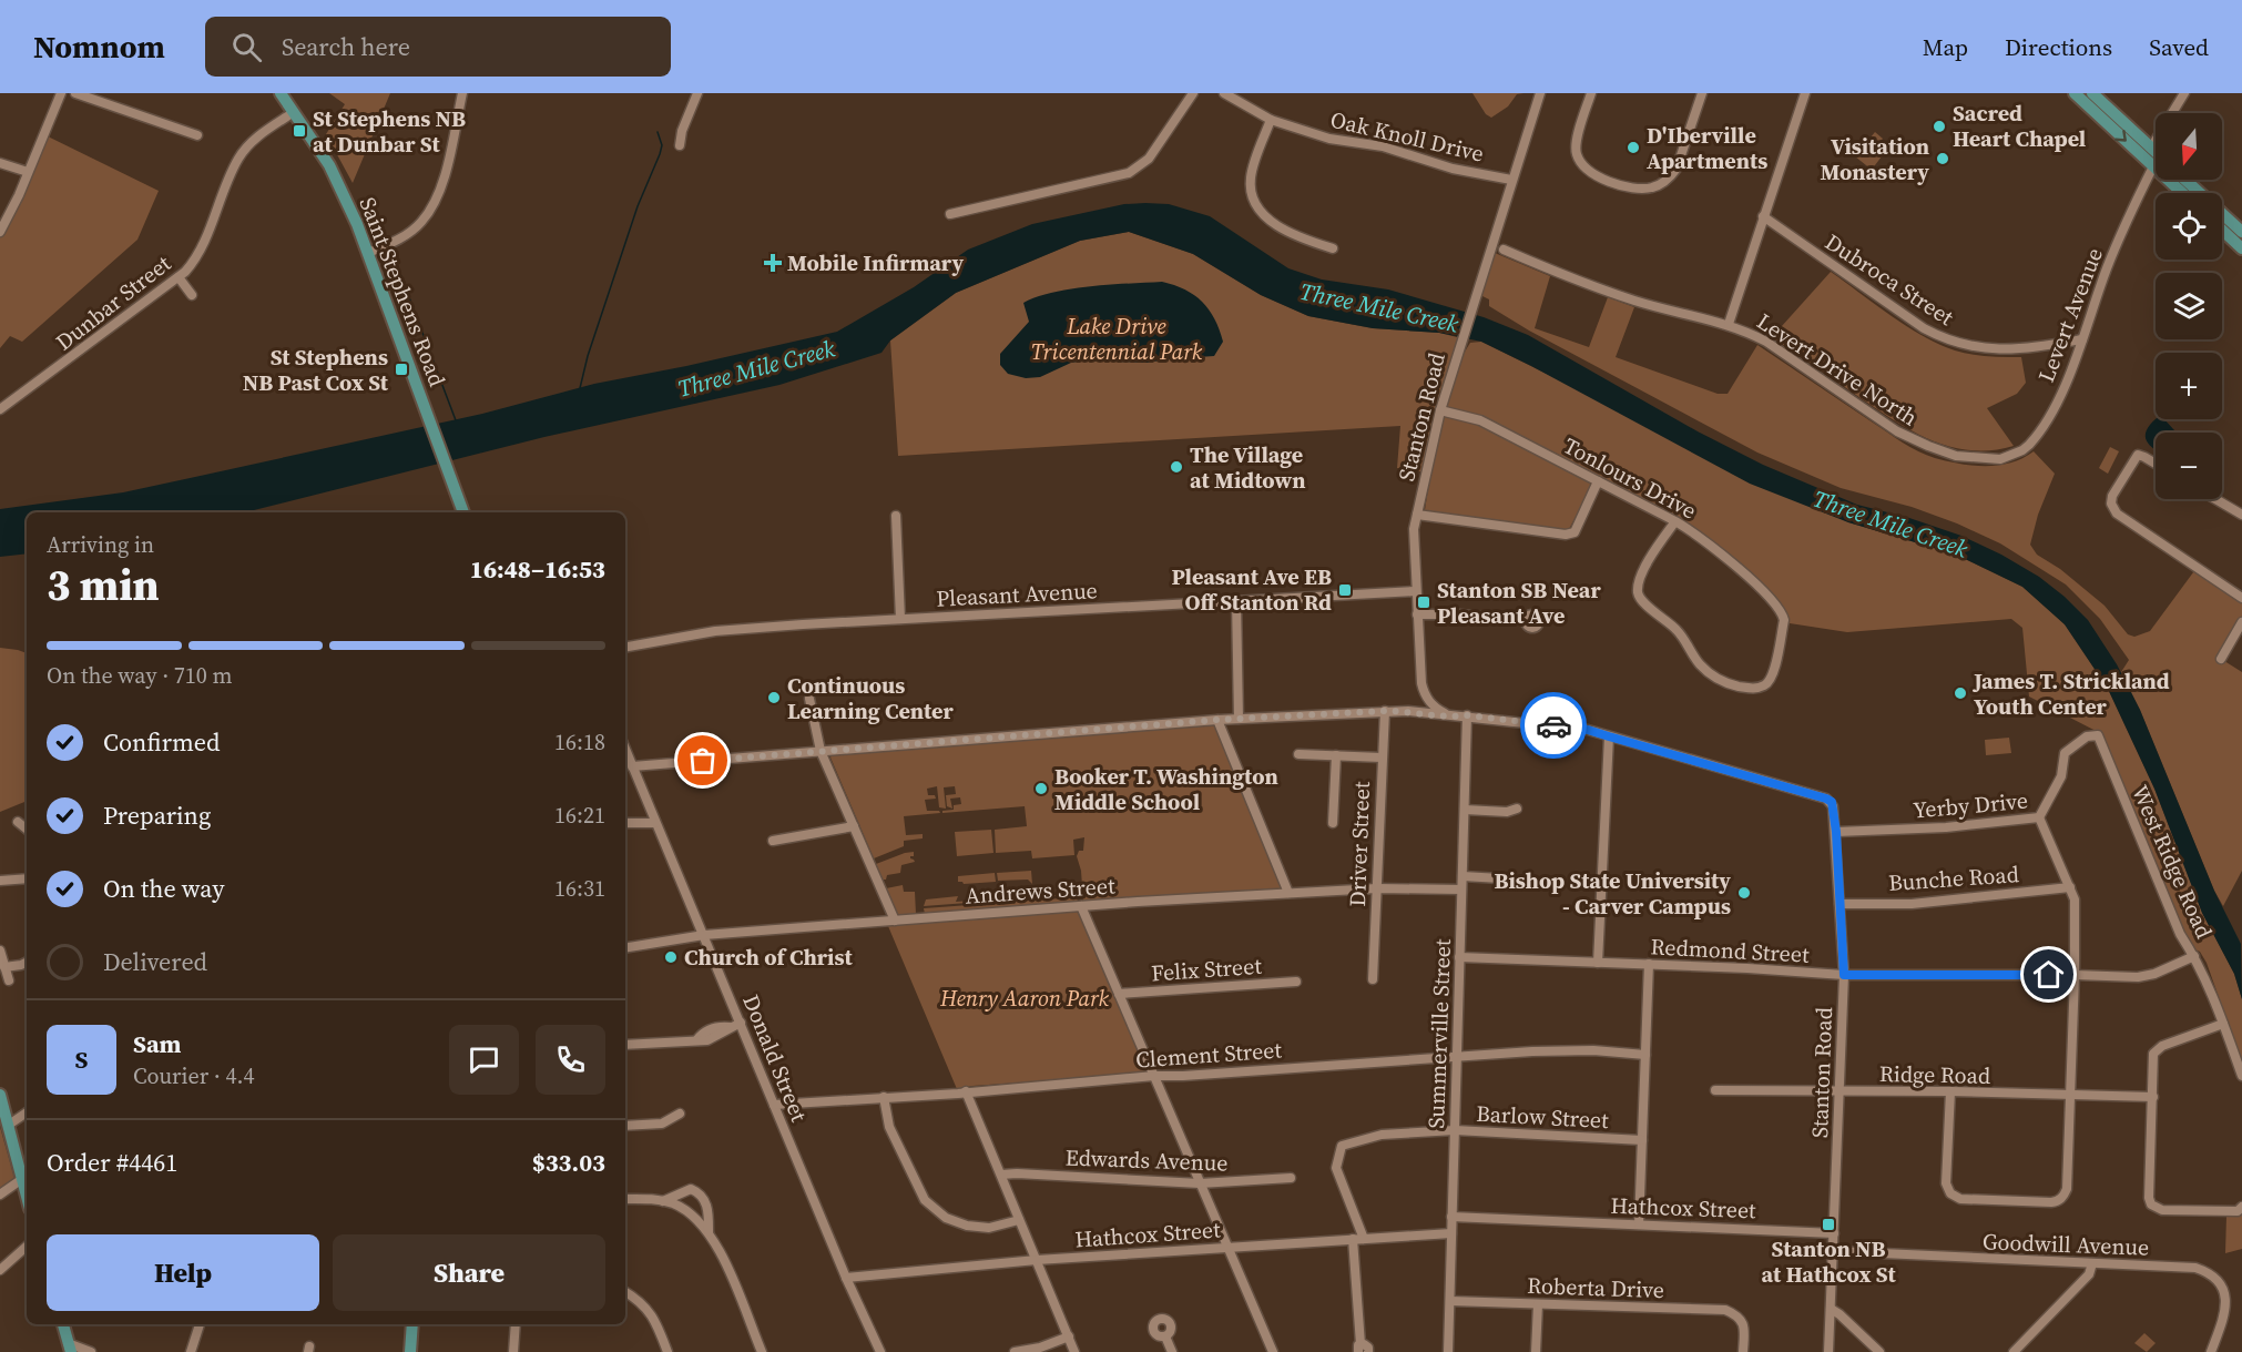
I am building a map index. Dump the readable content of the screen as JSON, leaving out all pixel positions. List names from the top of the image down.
{
  "streets": {
    "main road": ["Saint Stephens Road"],
    "street": [
      "Oak Knoll Drive",
      "Dubroca Street",
      "Dunbar Street",
      "Levert Avenue",
      "Levert Drive North",
      "Stanton Road",
      "Tonlours Drive",
      "Pleasant Avenue",
      "Yerby Drive",
      "Driver Street",
      "West Ridge Road",
      "Bunche Road",
      "Andrews Street",
      "Redmond Street",
      "Felix Street",
      "Summerville Street",
      "Clement Street",
      "Donald Street",
      "Ridge Road",
      "Barlow Street",
      "Edwards Avenue",
      "Hathcox Street",
      "Goodwill Avenue",
      "Roberta Drive"
    ]
  },
  "crossings": [
    ["Oak Knoll Drive", "Stanton Road"],
    ["Dubroca Street", "Levert Avenue"],
    ["Saint Stephens Road", "Dunbar Street"],
    ["Levert Avenue", "Levert Drive North"],
    ["Stanton Road", "Tonlours Drive"],
    ["Stanton Road", "Pleasant Avenue"],
    ["Stanton Road", "Yerby Drive"],
    ["Stanton Road", "Bunche Road"],
    ["Stanton Road", "Redmond Street"],
    ["Stanton Road", "Ridge Road"],
    ["Stanton Road", "Hathcox Street"],
    ["Stanton Road", "Goodwill Avenue"],
    ["Yerby Drive", "West Ridge Road"],
    ["Driver Street", "Andrews Street"],
    ["West Ridge Road", "Redmond Street"],
    ["Andrews Street", "Summerville Street"],
    ["Andrews Street", "Donald Street"],
    ["Redmond Street", "Summerville Street"],
    ["Summerville Street", "Clement Street"],
    ["Summerville Street", "Barlow Street"],
    ["Summerville Street", "Hathcox Street"],
    ["Summerville Street", "Roberta Drive"],
    ["Clement Street", "Donald Street"],
    ["Donald Street", "Hathcox Street"],
    ["Barlow Street", "Hathcox Street"]
  ],
  "water": ["Three Mile Creek"],
  "parks": ["Lake Drive Tricentennial Park", "Henry Aaron Park"],
  "places": {
    "other": [
      "Sacred Heart Chapel",
      "D'Iberville Apartments",
      "Visitation Monastery",
      "The Village at Midtown",
      "James T. Strickland Youth Center",
      "Continuous Learning Center",
      "Booker T. Washington Middle School",
      "Bishop State University - Carver Campus",
      "Church of Christ"
    ],
    "transit": [
      "St Stephens NB at Dunbar St",
      "St Stephens NB Past Cox St",
      "Pleasant Ave EB Off Stanton Rd",
      "Stanton SB Near Pleasant Ave",
      "Stanton NB at Hathcox St"
    ],
    "health": ["Mobile Infirmary"]
  },
  "north": "bottom",
  "page": {
    "header": "Nomnom",
    "search": "Search here",
    "nav": ["Map", "Directions", "Saved"],
    "map_buttons": ["+", "−"],
    "heading": ["3 min", "Arriving in", "16:48–16:53"],
    "panel": [
      "Sam",
      "Courier · 4.4",
      "Order #4461",
      "$33.03"
    ],
    "bar": "On the way · 710 m",
    "list": [
      ["Confirmed", "16:18"],
      ["Preparing", "16:21"],
      ["On the way", "16:31"],
      "Delivered"
    ],
    "round": "S",
    "buttons": ["Help", "Share"]
  }
}
